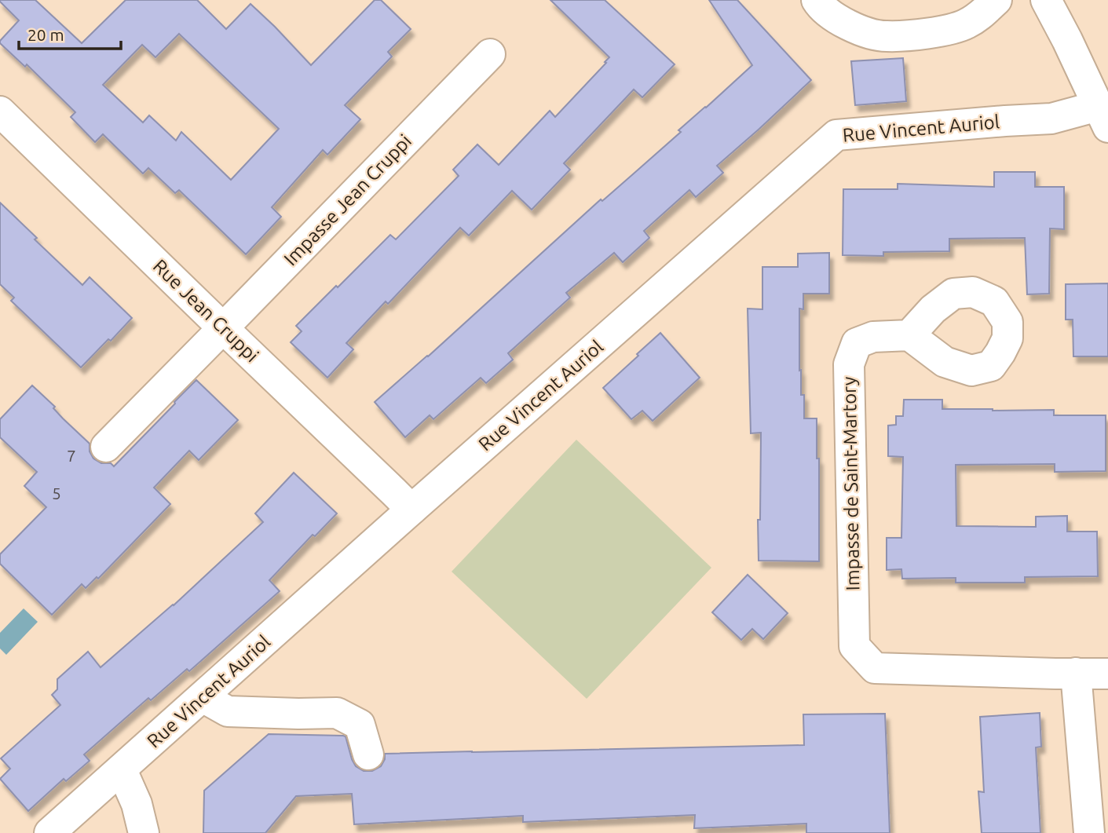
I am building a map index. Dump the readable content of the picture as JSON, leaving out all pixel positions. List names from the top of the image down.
{
  "streets": {
    "street": [
      "Rue Vincent Auriol",
      "Impasse Jean Cruppi",
      "Rue Jean Cruppi",
      "Impasse de Saint-Martory"
    ]
  },
  "crossings": [
    ["Rue Vincent Auriol", "Rue Jean Cruppi"],
    ["Impasse Jean Cruppi", "Rue Jean Cruppi"]
  ],
  "house_numbers": ["7", "5"],
  "scale_bar": "20 m"
}
